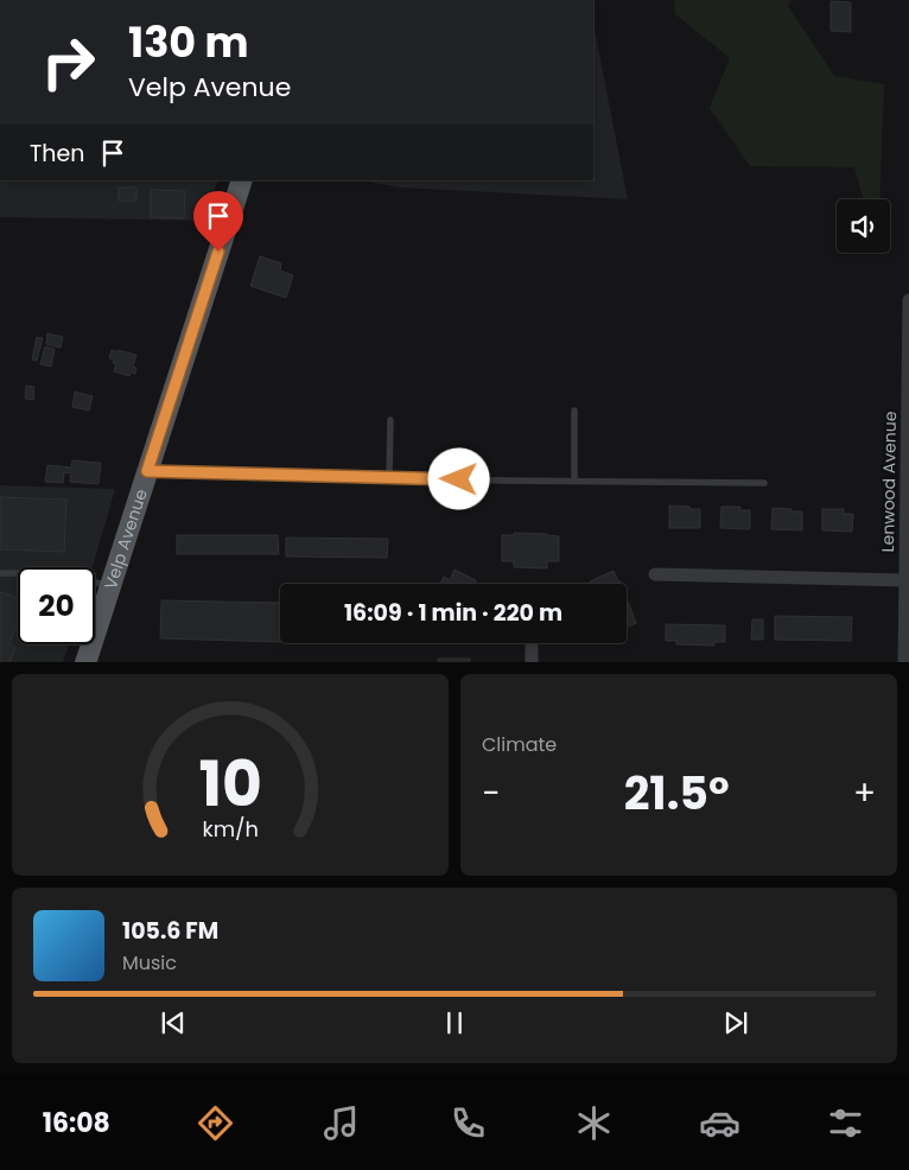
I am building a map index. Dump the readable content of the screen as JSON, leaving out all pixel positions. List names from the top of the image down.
{
  "streets": {
    "main road": ["Velp Avenue"],
    "street": ["Lenwood Avenue"]
  },
  "page": {
    "turn": ["130 m", "Velp Avenue"],
    "then": "Then",
    "limit": "20",
    "trip": "16:09 · 1 min · 220 m",
    "tile": "Climate",
    "heat": ["−", "21.5°", "+"],
    "song": ["105.6 FM", "Music"],
    "tabs": "16:08",
    "gauge": ["10", "km/h"]
  }
}
